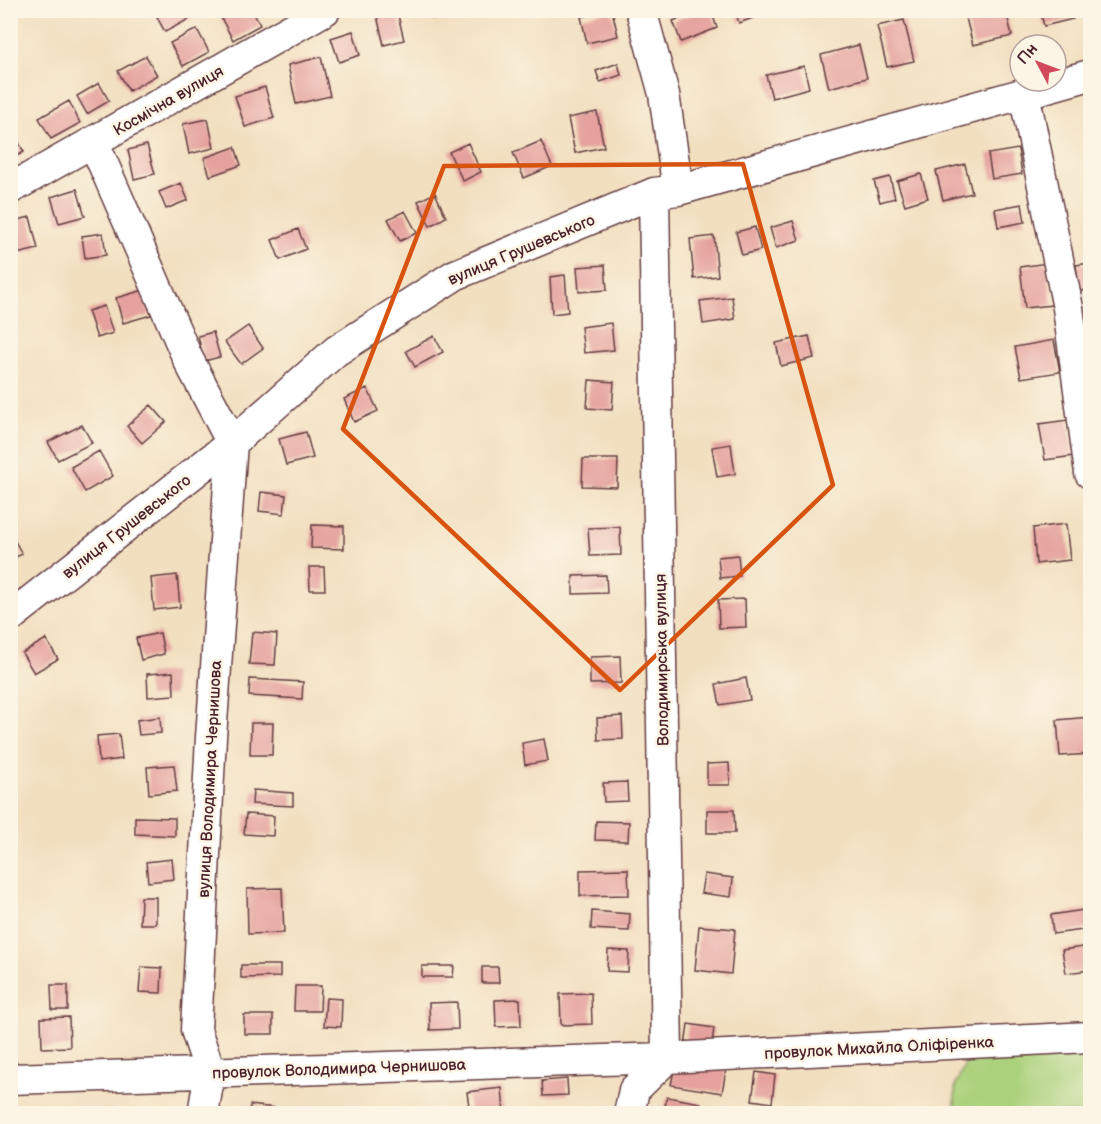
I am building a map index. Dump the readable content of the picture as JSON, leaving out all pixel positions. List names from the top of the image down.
{
  "streets": {
    "street": [
      "Космічна вулиця",
      "вулиця Грушевського",
      "Володимирська вулиця",
      "вулиця Володимира Чернишова",
      "провулок Михайла Оліфіренка",
      "провулок Володимира Чернишова"
    ]
  },
  "crossings": [
    ["вулиця Грушевського", "Володимирська вулиця"],
    ["вулиця Грушевського", "вулиця Володимира Чернишова"],
    ["Володимирська вулиця", "провулок Михайла Оліфіренка"],
    ["Володимирська вулиця", "провулок Володимира Чернишова"],
    ["вулиця Володимира Чернишова", "провулок Володимира Чернишова"],
    ["провулок Михайла Оліфіренка", "провулок Володимира Чернишова"]
  ],
  "north": "top left"
}
